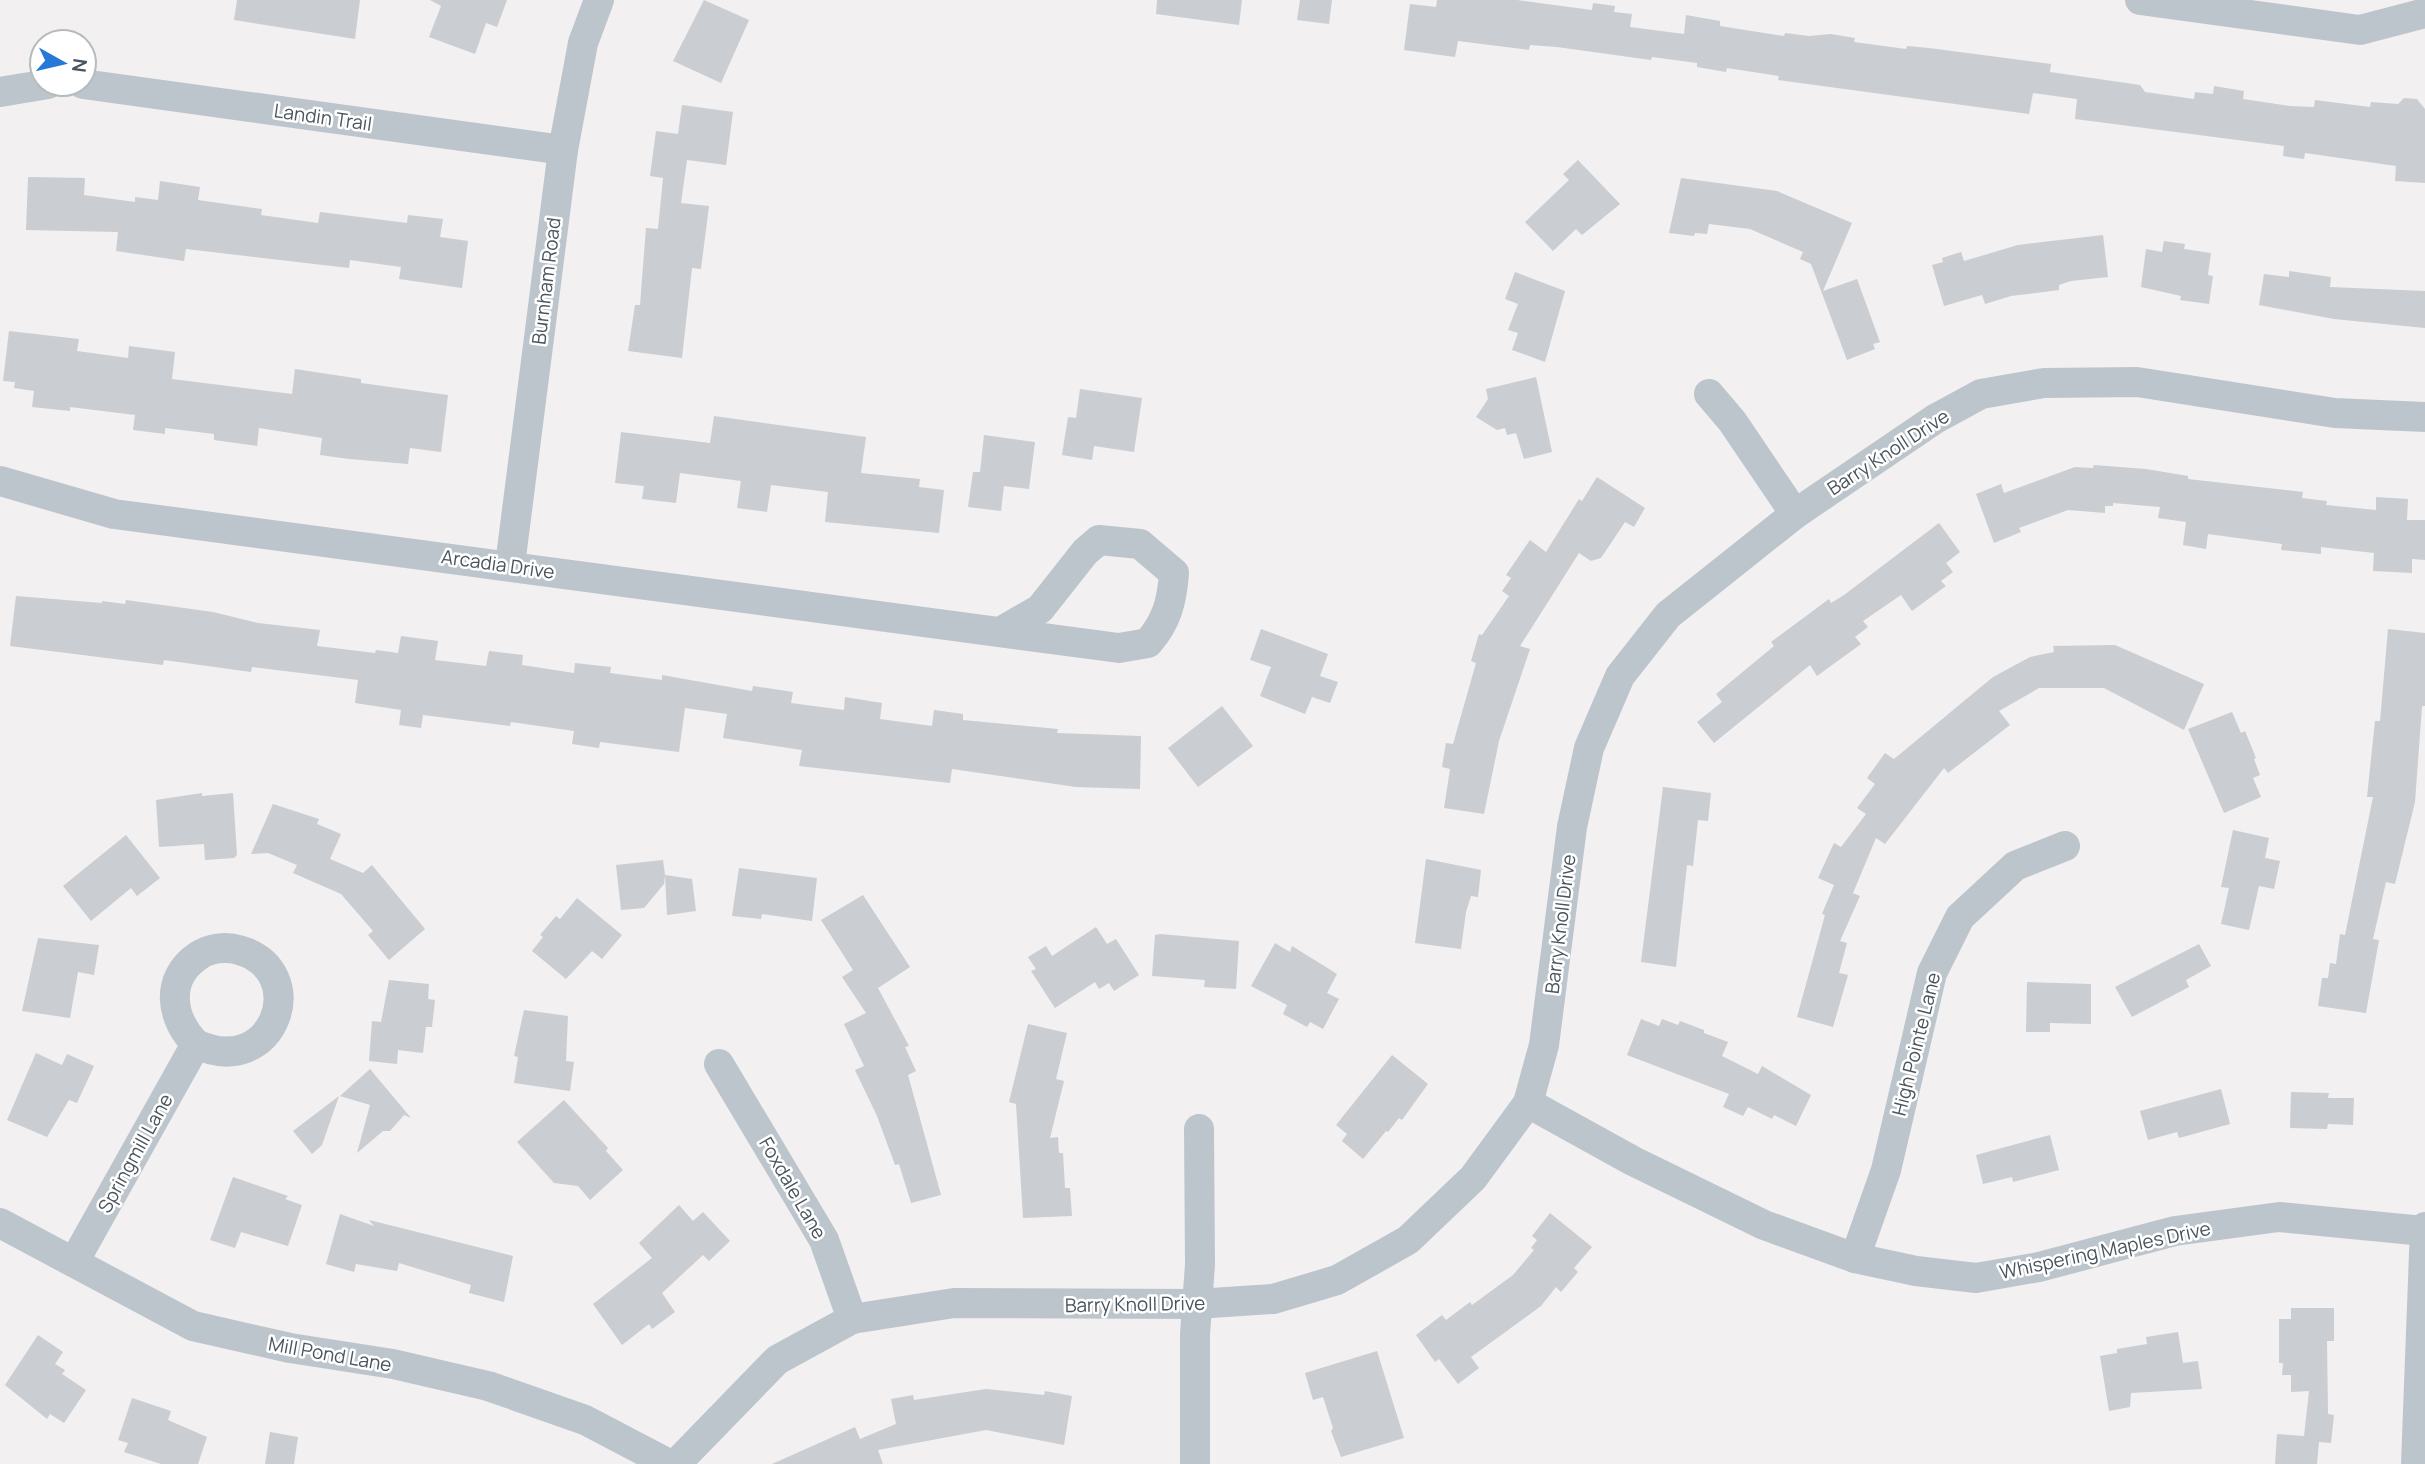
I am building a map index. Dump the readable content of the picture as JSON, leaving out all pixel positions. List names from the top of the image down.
{
  "streets": {
    "street": [
      "Landin Trail",
      "Burnham Road",
      "Barry Knoll Drive",
      "Arcadia Drive",
      "High Pointe Lane",
      "Springmill Lane",
      "Foxdale Lane",
      "Whispering Maples Drive",
      "Mill Pond Lane"
    ]
  },
  "crossings": [
    ["Landin Trail", "Burnham Road"],
    ["Burnham Road", "Arcadia Drive"],
    ["Barry Knoll Drive", "Foxdale Lane"],
    ["Barry Knoll Drive", "Whispering Maples Drive"],
    ["High Pointe Lane", "Whispering Maples Drive"],
    ["Springmill Lane", "Mill Pond Lane"]
  ],
  "north": "right"
}
